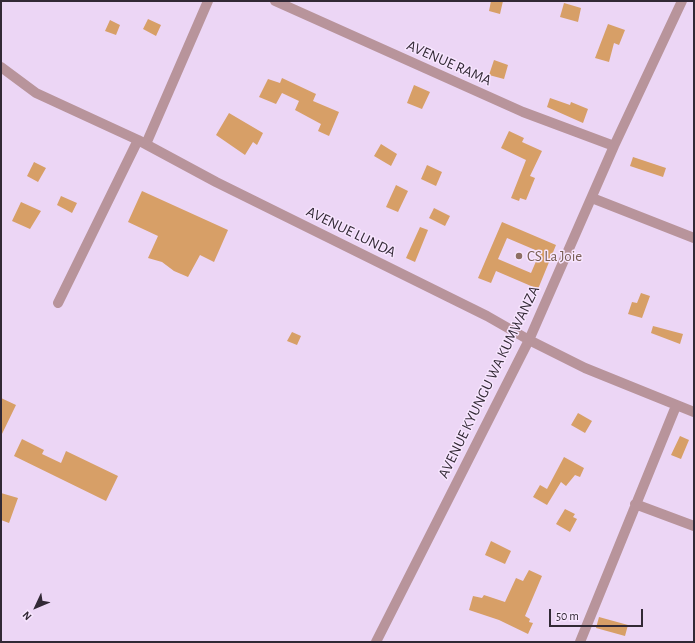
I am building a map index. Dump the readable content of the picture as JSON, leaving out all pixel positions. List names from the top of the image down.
{
  "streets": {
    "street": ["AVENUE RAMA", "AVENUE LUNDA", "AVENUE KYUNGU WA KUMWANZA"]
  },
  "crossings": [
    ["AVENUE RAMA", "AVENUE KYUNGU WA KUMWANZA"],
    ["AVENUE LUNDA", "AVENUE KYUNGU WA KUMWANZA"]
  ],
  "places": ["CS La Joie"],
  "scale_bar": "50 m",
  "north": "bottom left"
}
